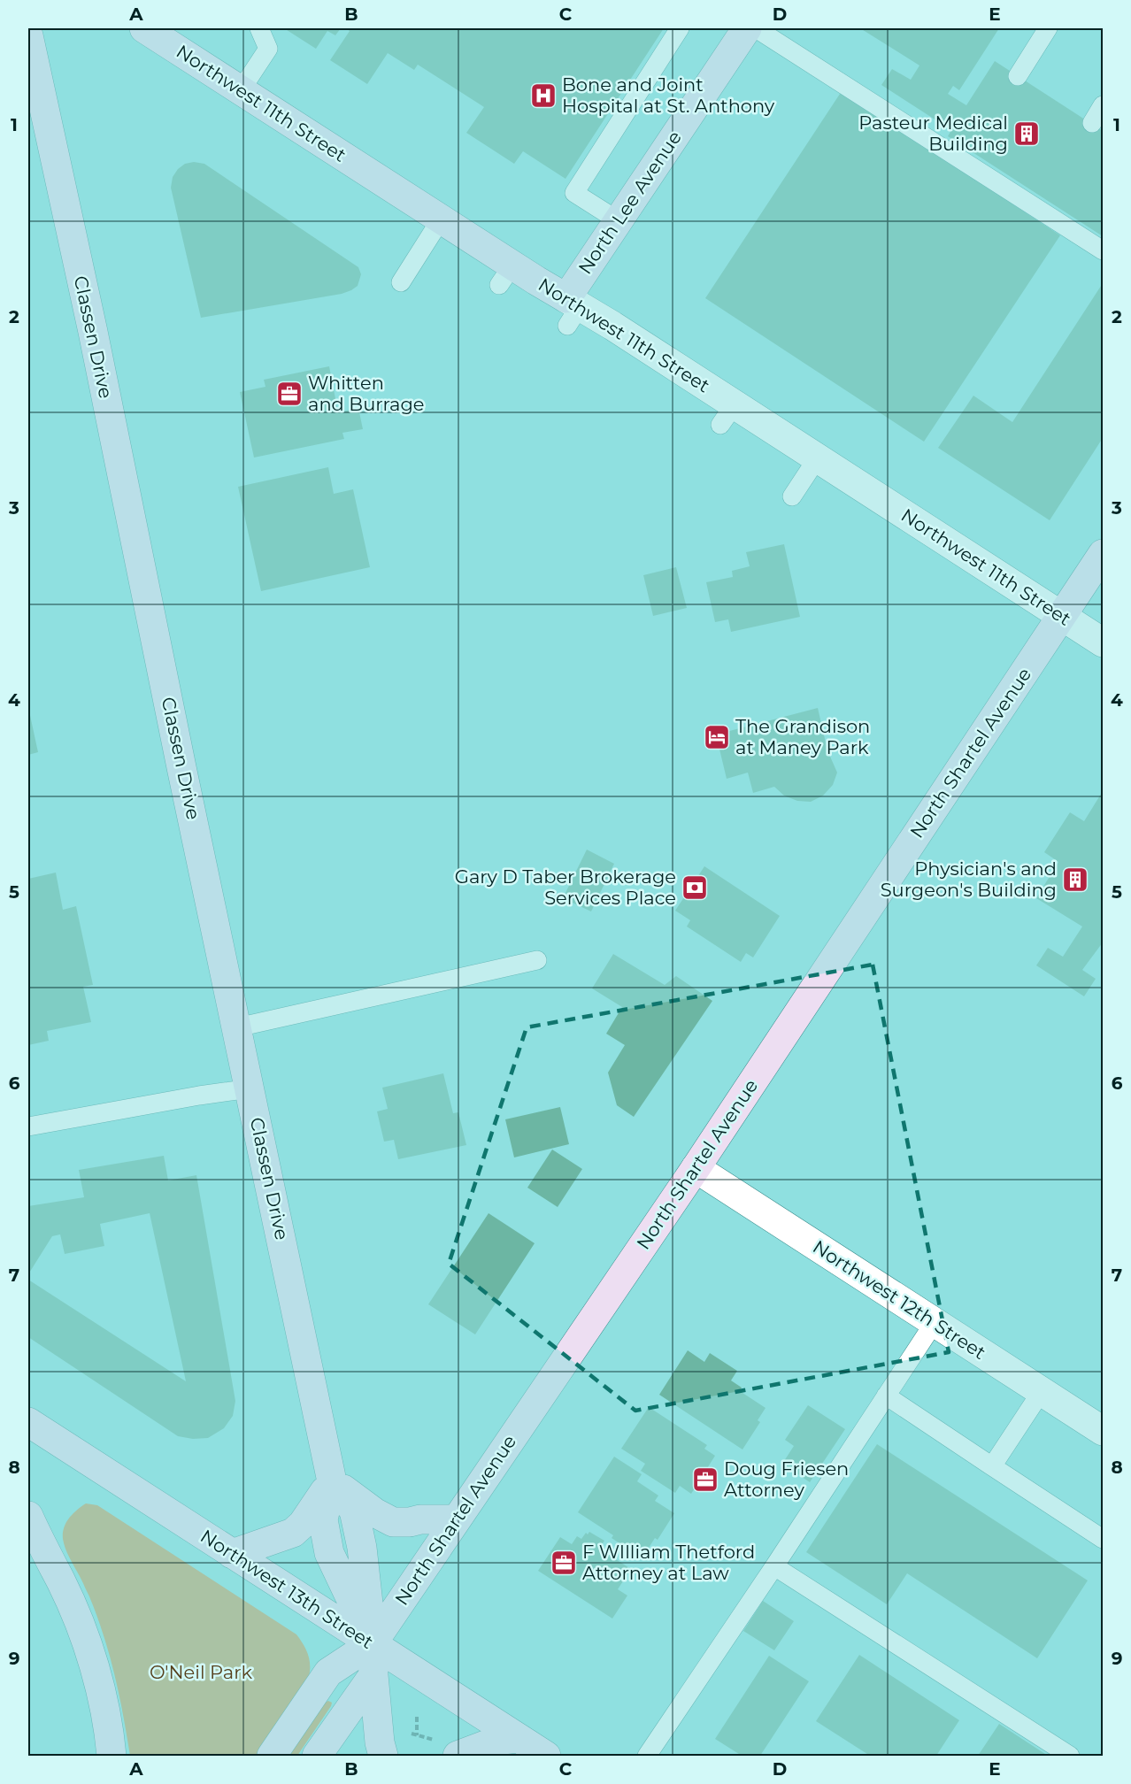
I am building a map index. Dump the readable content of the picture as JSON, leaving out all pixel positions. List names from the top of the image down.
{
  "streets": {
    "street": [
      "Northwest 11th Street",
      "North Lee Avenue",
      "Classen Drive",
      "North Shartel Avenue",
      "Northwest 12th Street",
      "Northwest 13th Street"
    ]
  },
  "crossings": [
    ["Northwest 11th Street", "North Lee Avenue"],
    ["Northwest 11th Street", "North Shartel Avenue"],
    ["Classen Drive", "North Shartel Avenue"],
    ["Classen Drive", "Northwest 13th Street"],
    ["North Shartel Avenue", "Northwest 12th Street"],
    ["North Shartel Avenue", "Northwest 13th Street"]
  ],
  "parks": ["O'Neil Park"],
  "places": {
    "hospital": ["Bone and Joint Hospital at St. Anthony"],
    "building": ["Pasteur Medical Building", "Physician's and Surgeon's Building"],
    "office": ["Whitten and Burrage", "Doug Friesen Attorney", "F WIlliam Thetford Attorney at Law"],
    "hotel": ["The Grandison at Maney Park"],
    "bank": ["Gary D Taber Brokerage Services Place"]
  },
  "grid": {
    "columns": [
      "A",
      "B",
      "C",
      "D",
      "E"
    ],
    "rows": [
      "1",
      "2",
      "3",
      "4",
      "5",
      "6",
      "7",
      "8",
      "9"
    ]
  }
}
